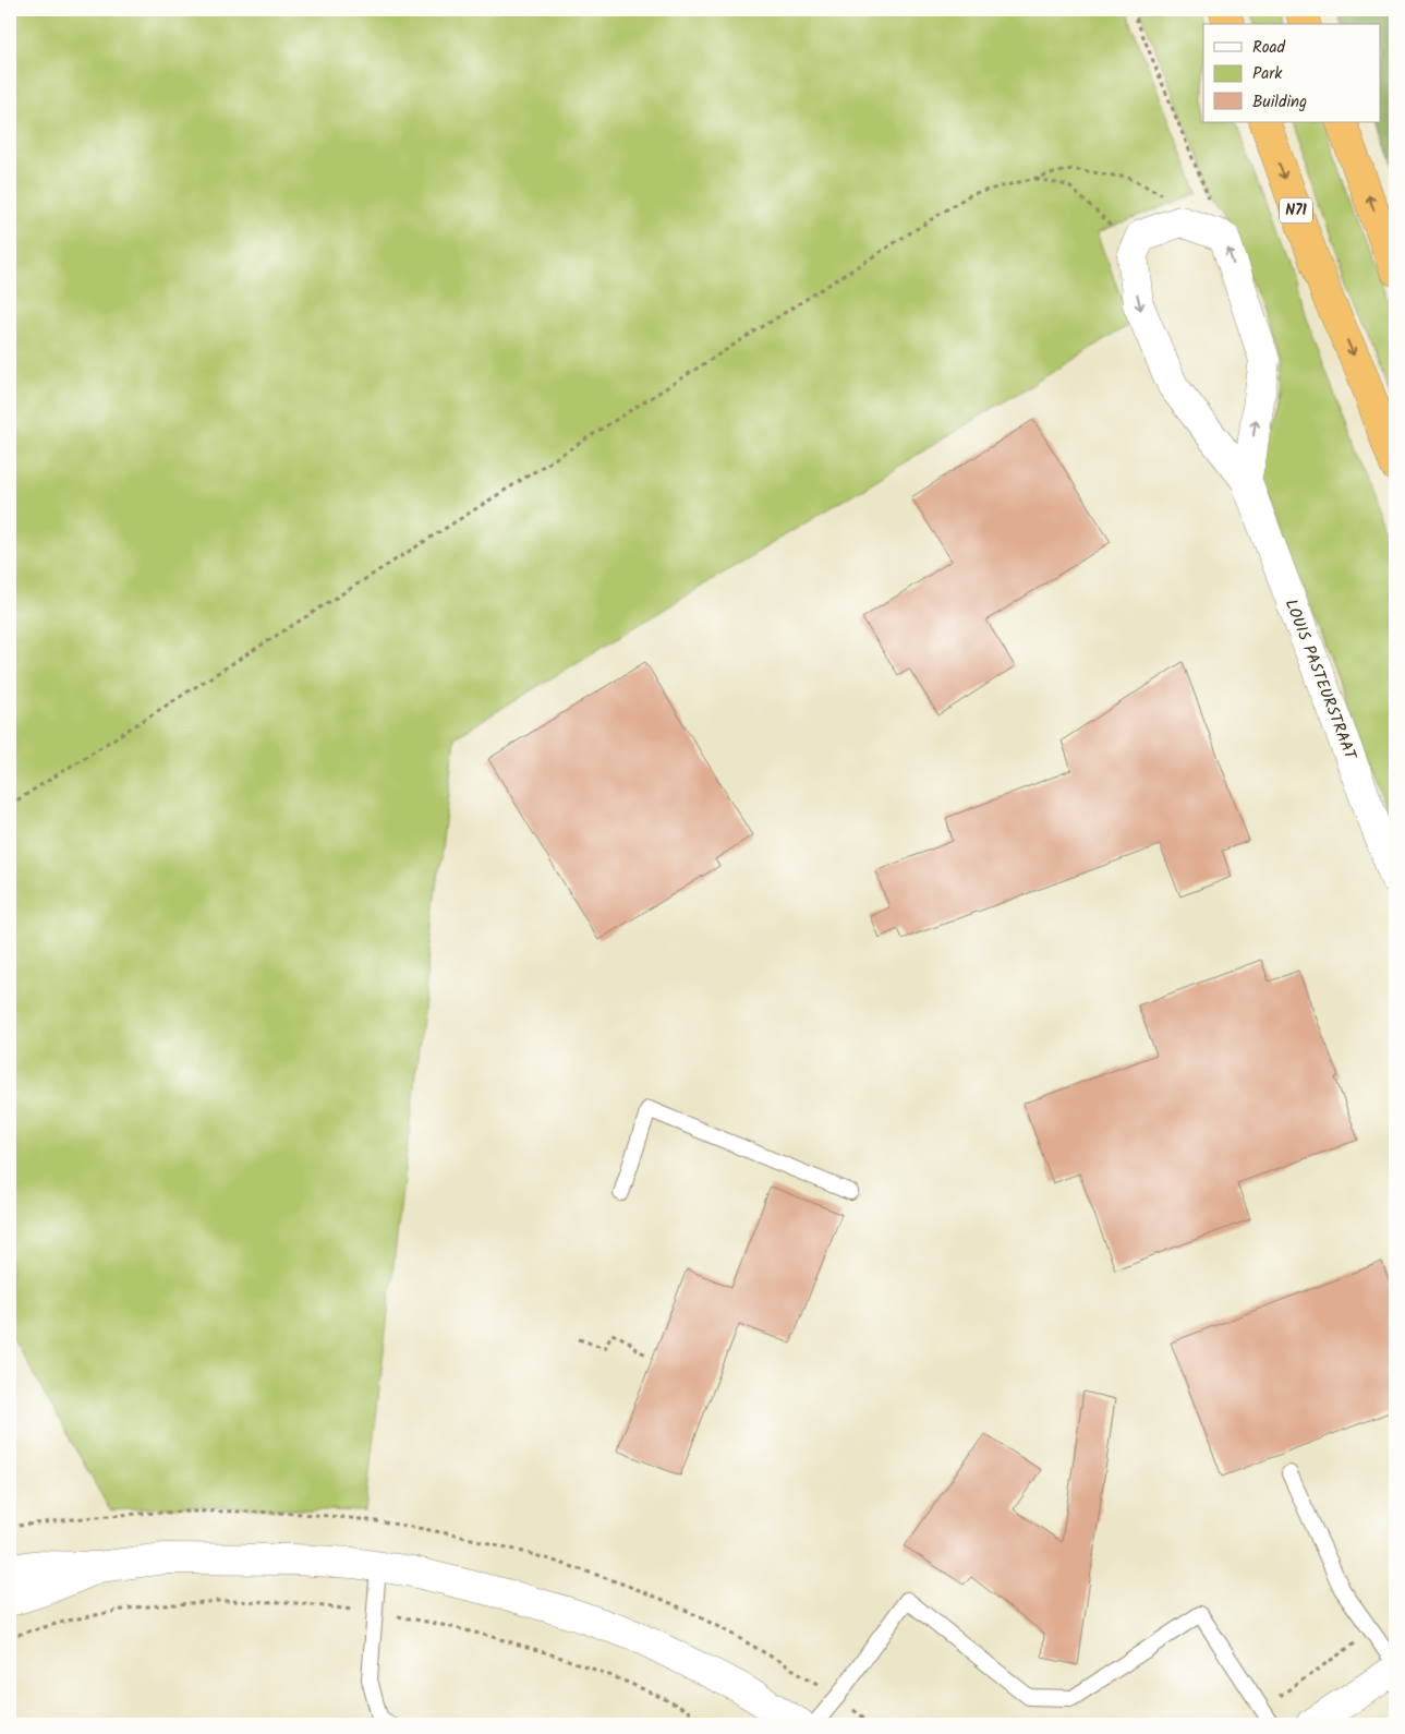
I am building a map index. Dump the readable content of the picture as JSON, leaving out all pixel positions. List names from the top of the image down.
{
  "streets": {
    "highway": ["N71"],
    "street": ["LOUIS PASTEURSTRAAT"]
  },
  "legend": ["Road", "Park", "Building"]
}
